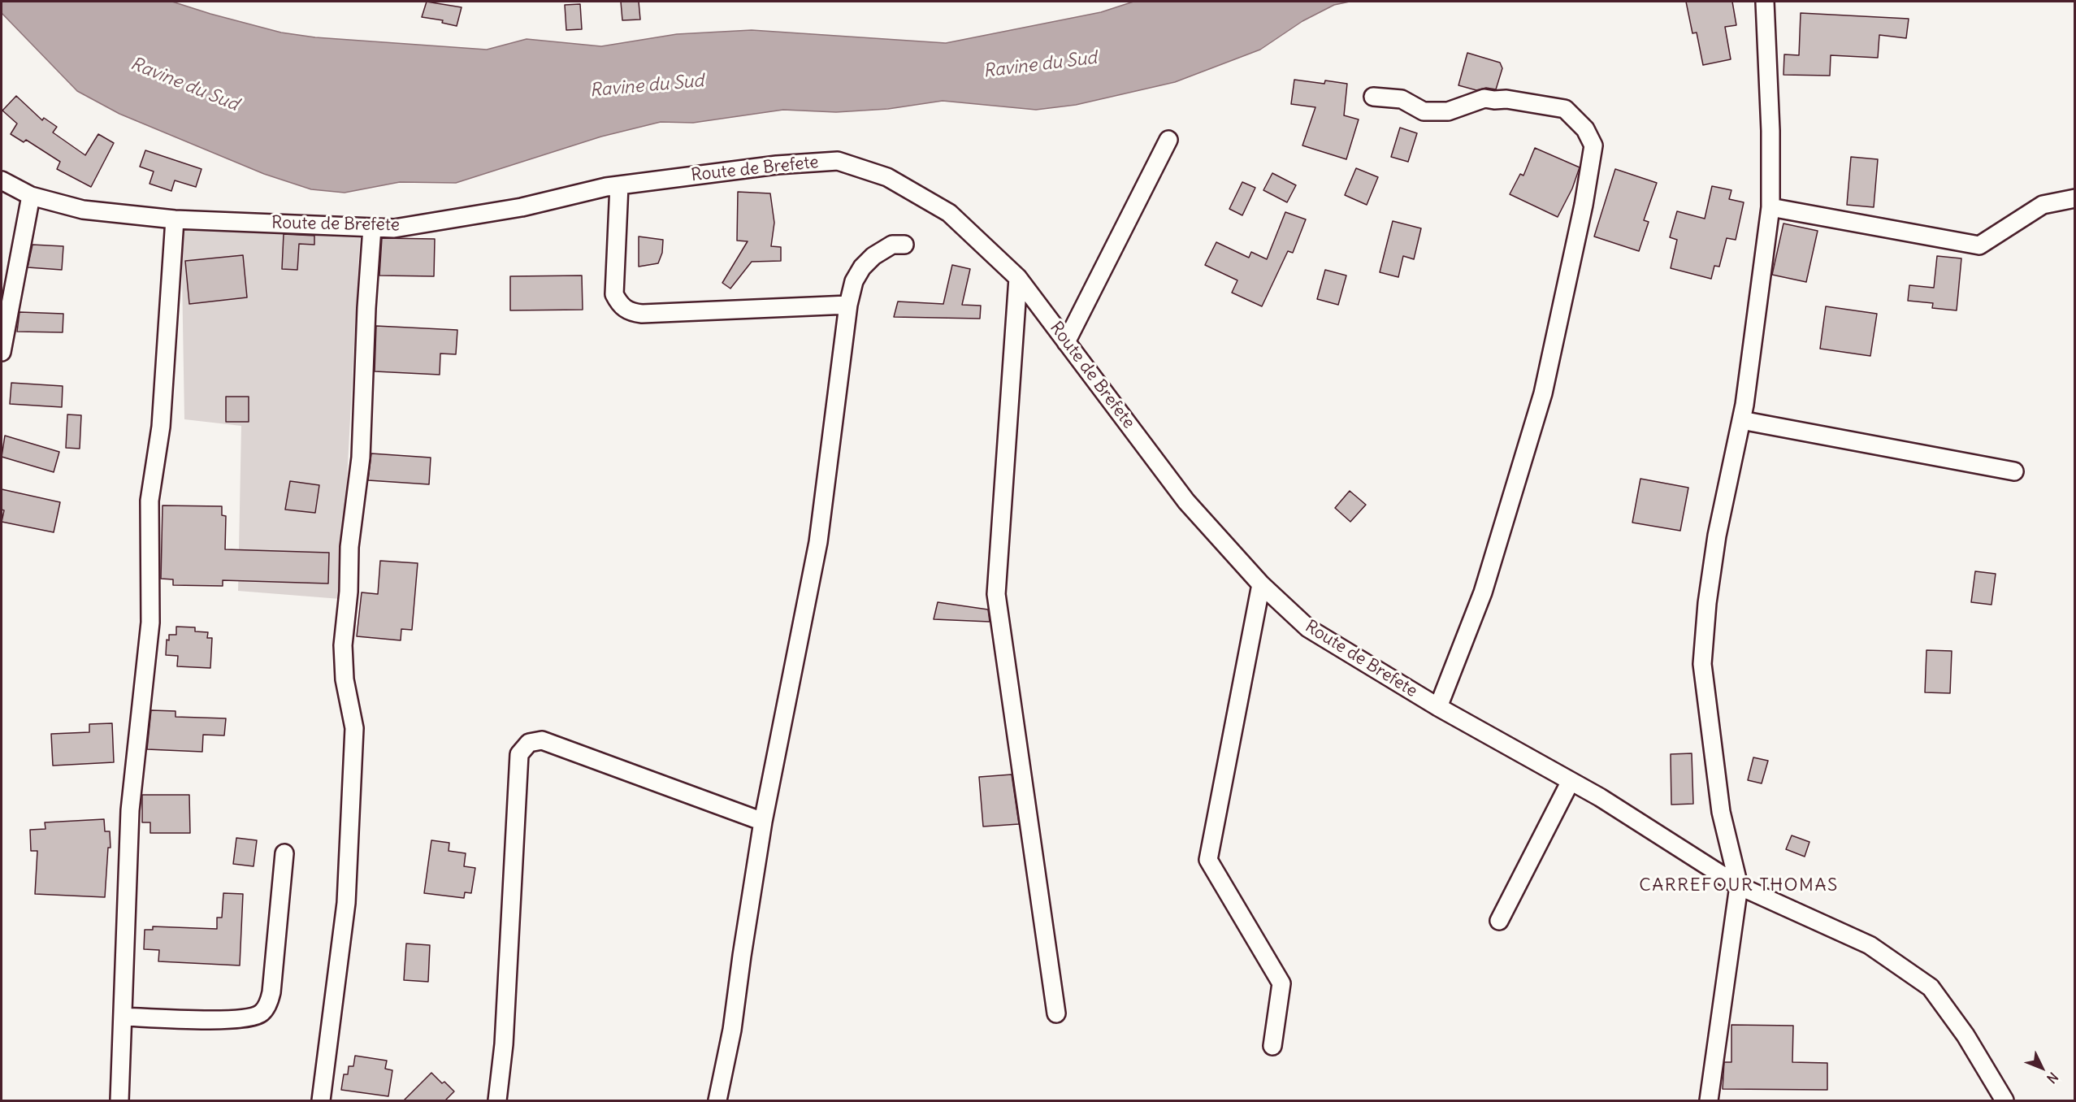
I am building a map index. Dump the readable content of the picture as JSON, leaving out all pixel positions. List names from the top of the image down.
{
  "streets": {
    "street": ["Route de Brefete"]
  },
  "districts": ["CARREFOUR THOMAS"],
  "water": ["Ravine du Sud"],
  "north": "bottom right"
}
